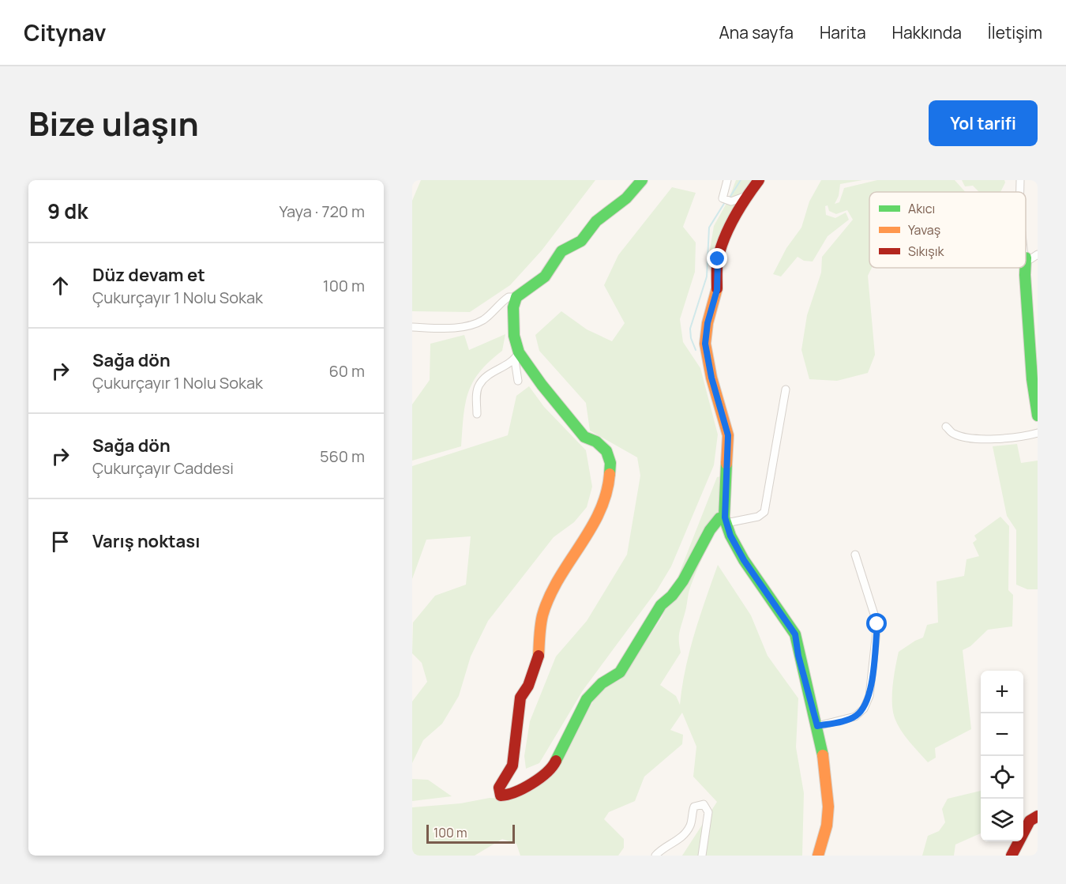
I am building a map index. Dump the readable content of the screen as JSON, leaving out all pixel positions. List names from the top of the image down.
{
  "legend": ["Akıcı", "Yavaş", "Sıkışık"],
  "scale_bar": "100 m",
  "page": {
    "header": "Citynav",
    "nav": [
      "Ana sayfa",
      "Harita",
      "Hakkında",
      "İletişim"
    ],
    "title": "Bize ulaşın",
    "buttons": "Yol tarifi",
    "heading": ["9 dk", "Yaya · 720 m"],
    "list": [
      ["Düz devam et", "Çukurçayır 1 Nolu Sokak", "100 m"],
      ["Sağa dön", "Çukurçayır 1 Nolu Sokak", "60 m"],
      ["Sağa dön", "Çukurçayır Caddesi", "560 m"],
      "Varış noktası"
    ],
    "map_buttons": ["+", "−"],
    "scale": "100 m"
  }
}
